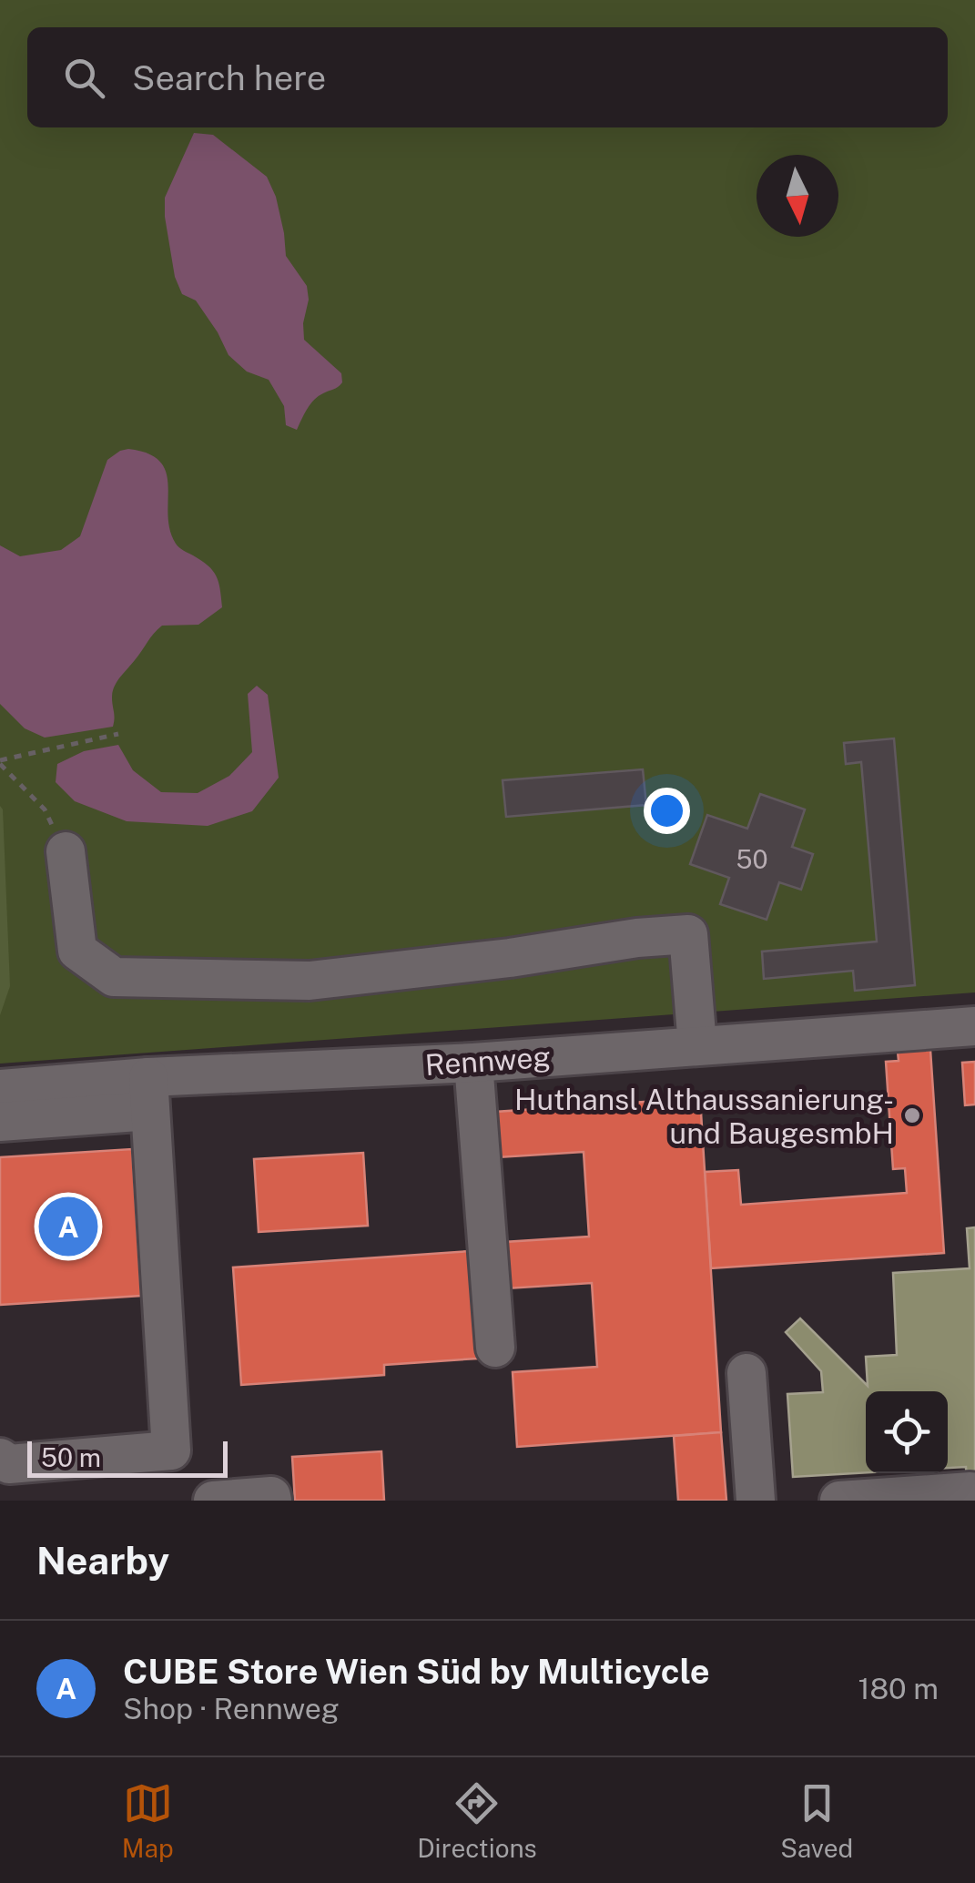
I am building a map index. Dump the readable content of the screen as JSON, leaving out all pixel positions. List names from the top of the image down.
{
  "streets": {
    "street": ["Rennweg"]
  },
  "places": ["Huthansl Althaussanierung- und BaugesmbH"],
  "house_numbers": ["50"],
  "scale_bar": "50 m",
  "north": "bottom",
  "page": {
    "search": "Search here",
    "pins": "A",
    "scale": "50 m",
    "heading": "Nearby",
    "list": [
      {
        "mark": "A",
        "name": "CUBE Store Wien Süd by Multicycle",
        "note": "Shop · Rennweg",
        "value": "180 m"
      }
    ],
    "nav": ["Map", "Directions", "Saved"]
  }
}
